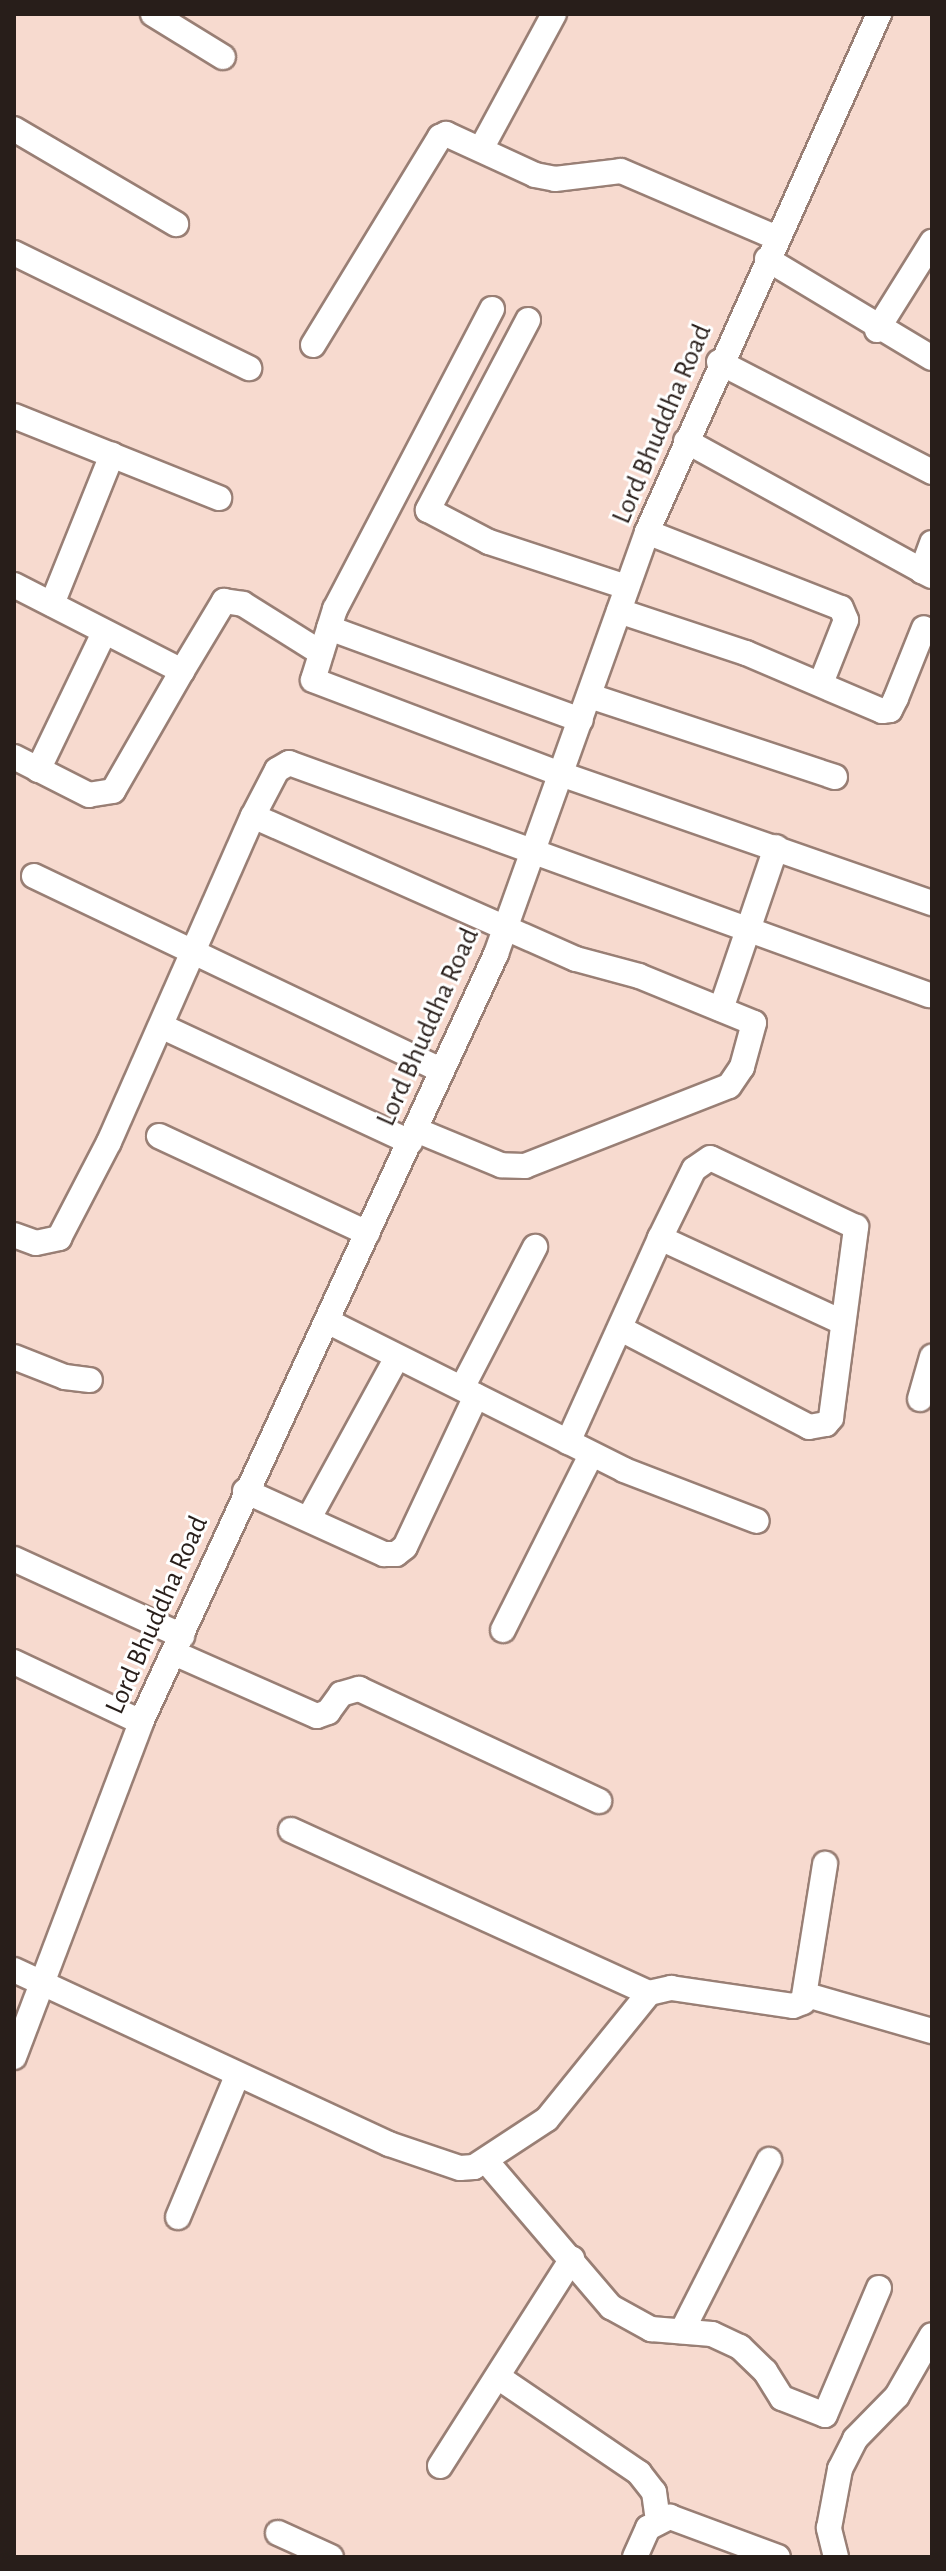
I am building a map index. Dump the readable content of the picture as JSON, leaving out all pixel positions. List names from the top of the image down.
{
  "streets": {
    "street": ["Lord Bhuddha Road"]
  }
}
